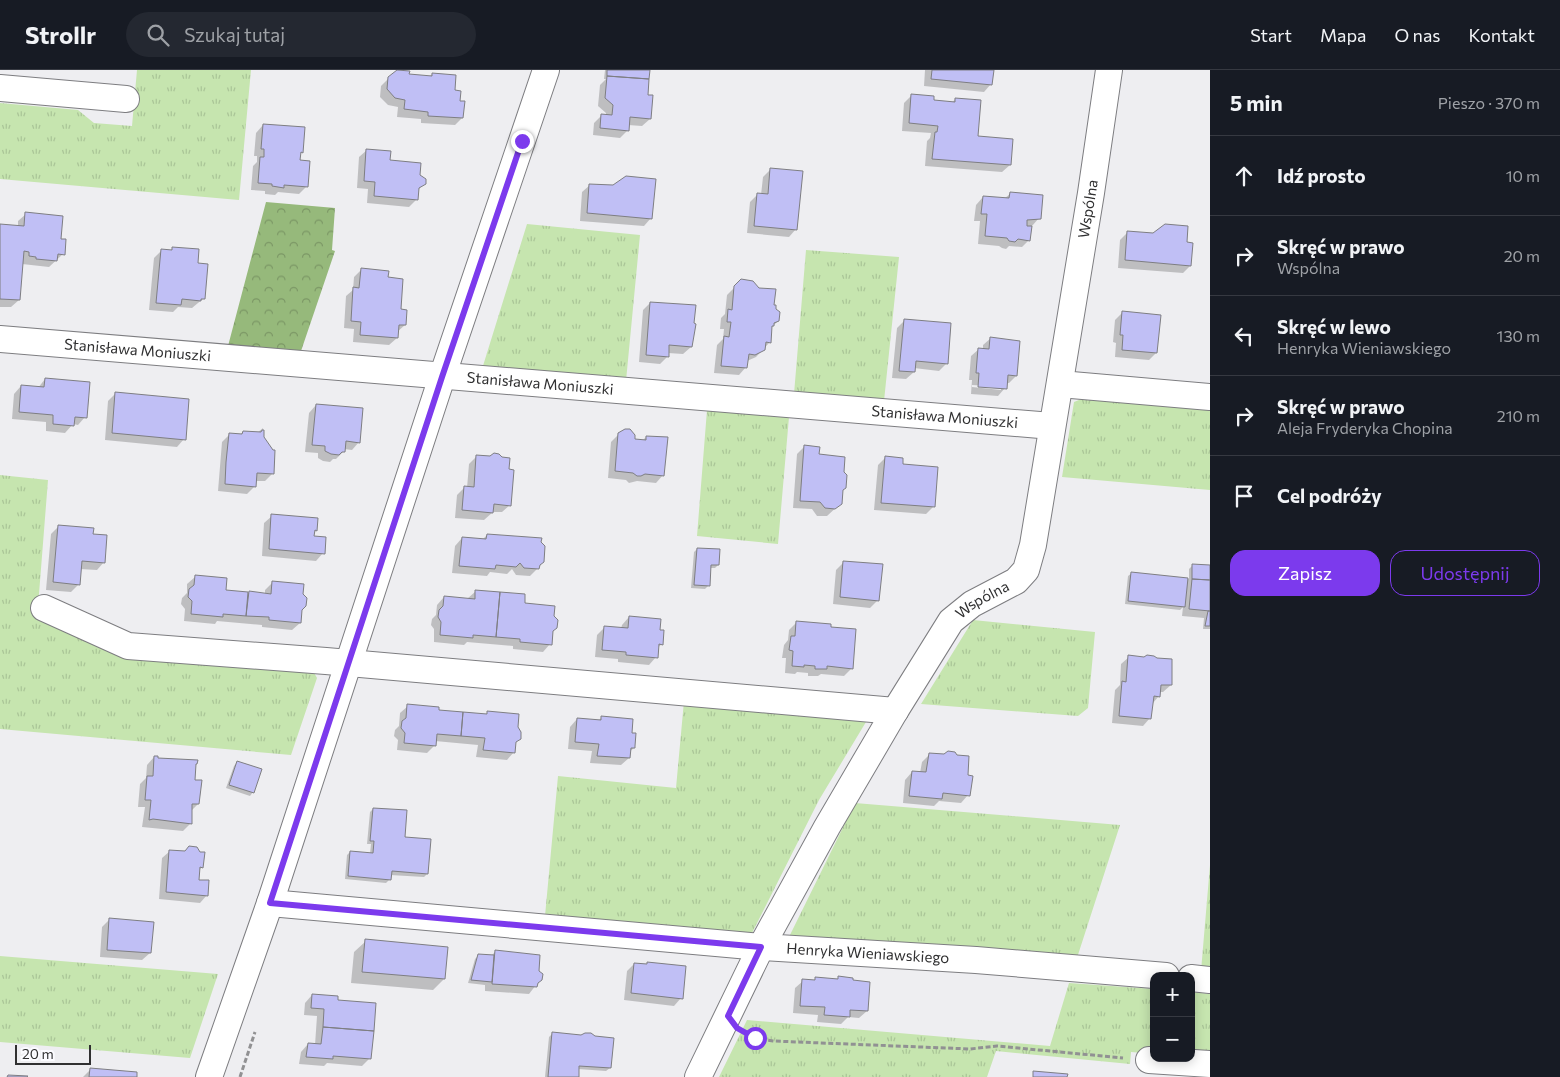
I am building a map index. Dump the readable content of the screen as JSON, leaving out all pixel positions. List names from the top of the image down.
{
  "streets": {
    "street": ["Wspólna", "Stanisława Moniuszki", "Henryka Wieniawskiego"]
  },
  "crossings": [
    ["Wspólna", "Stanisława Moniuszki"],
    ["Wspólna", "Henryka Wieniawskiego"]
  ],
  "scale_bar": "20 m",
  "page": {
    "header": "Strollr",
    "search": "Szukaj tutaj",
    "nav": [
      "Start",
      "Mapa",
      "O nas",
      "Kontakt"
    ],
    "heading": ["5 min", "Pieszo · 370 m"],
    "list": [
      ["Idź prosto", "10 m"],
      ["Skręć w prawo", "Wspólna", "20 m"],
      ["Skręć w lewo", "Henryka Wieniawskiego", "130 m"],
      ["Skręć w prawo", "Aleja Fryderyka Chopina", "210 m"],
      "Cel podróży"
    ],
    "buttons": ["Zapisz", "Udostępnij"],
    "map_buttons": ["+", "−"],
    "scale": "20 m"
  }
}
